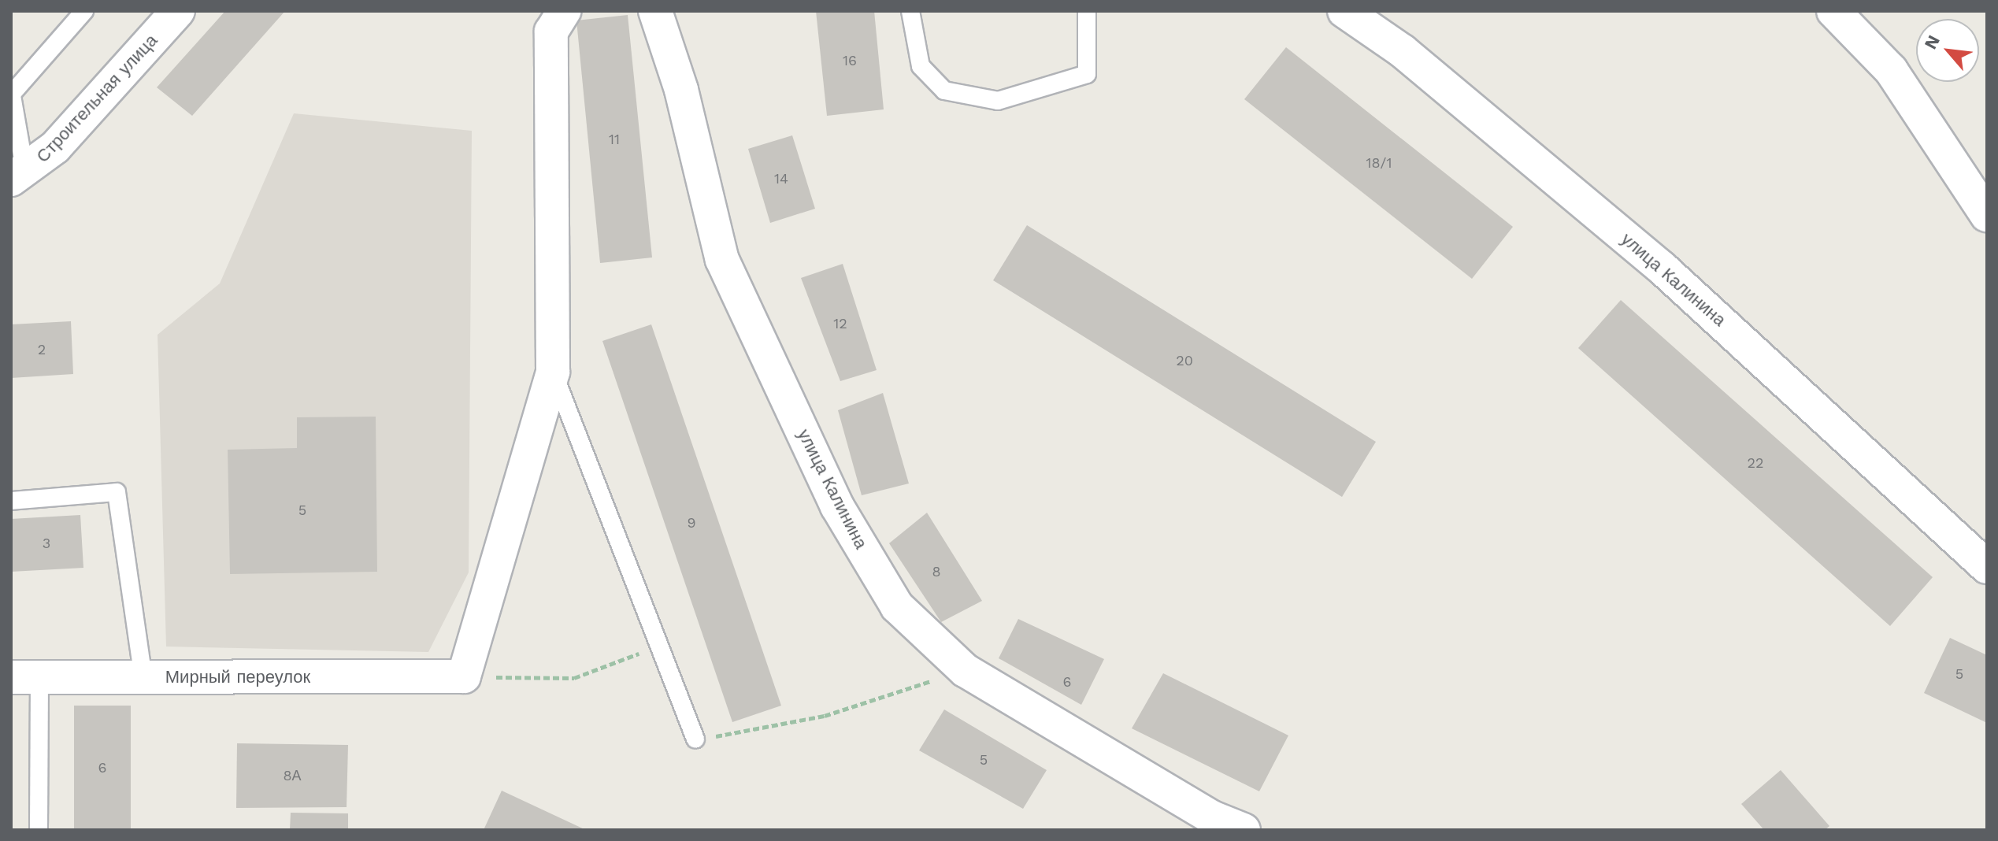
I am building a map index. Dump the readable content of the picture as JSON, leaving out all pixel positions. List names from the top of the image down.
{
  "streets": {
    "street": ["Строительная улица", "улица Калинина", "Мирный переулок"]
  },
  "house_numbers": [
    "16",
    "11",
    "18/1",
    "14",
    "12",
    "2",
    "20",
    "22",
    "5",
    "9",
    "3",
    "8",
    "5",
    "6",
    "5",
    "6",
    "8А"
  ],
  "north": "top left"
}
